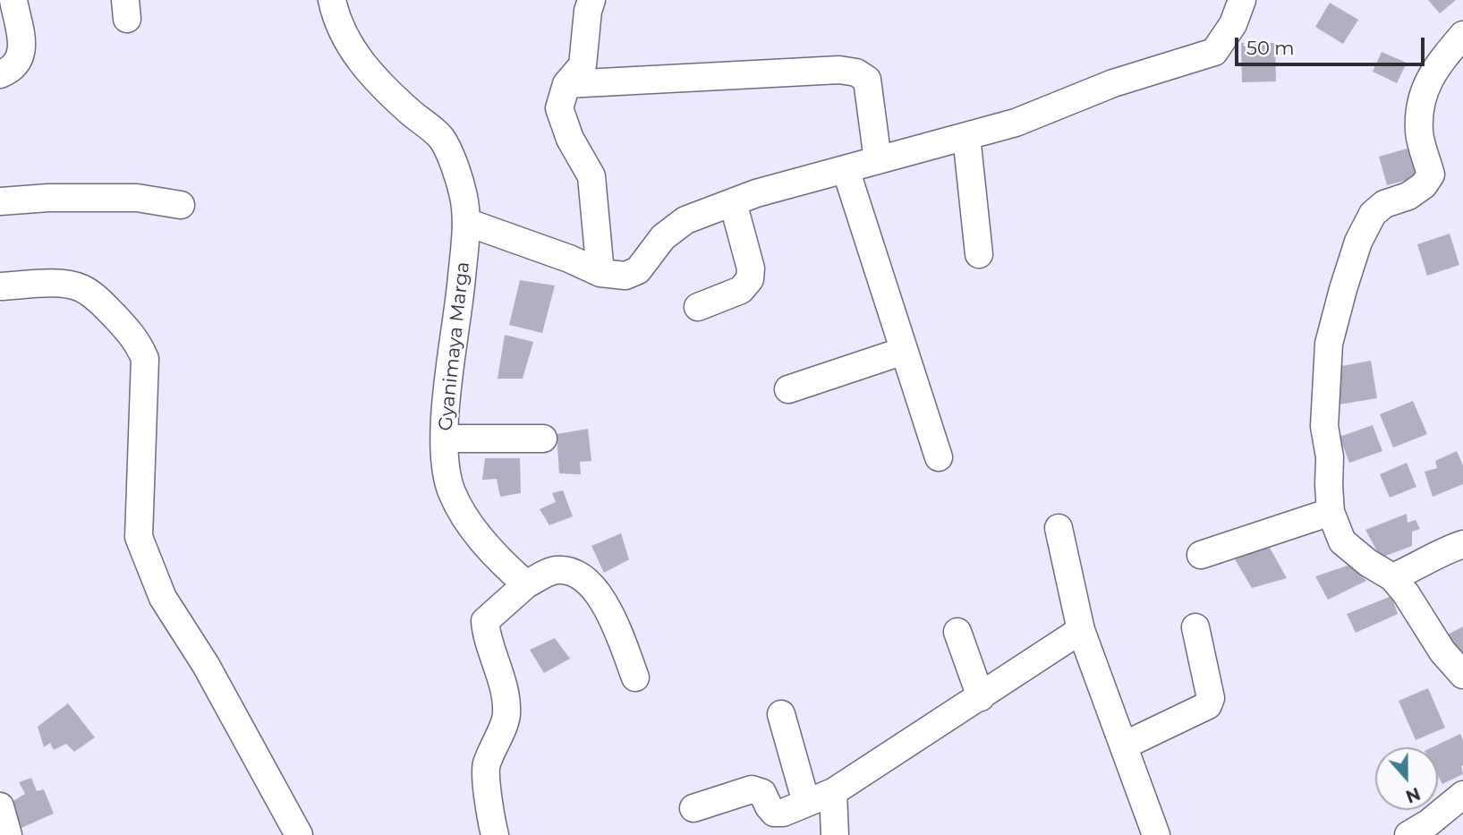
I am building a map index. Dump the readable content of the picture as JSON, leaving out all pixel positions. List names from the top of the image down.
{
  "streets": {
    "street": ["Gyanimaya Marga"]
  },
  "scale_bar": "50 m",
  "north": "bottom"
}
